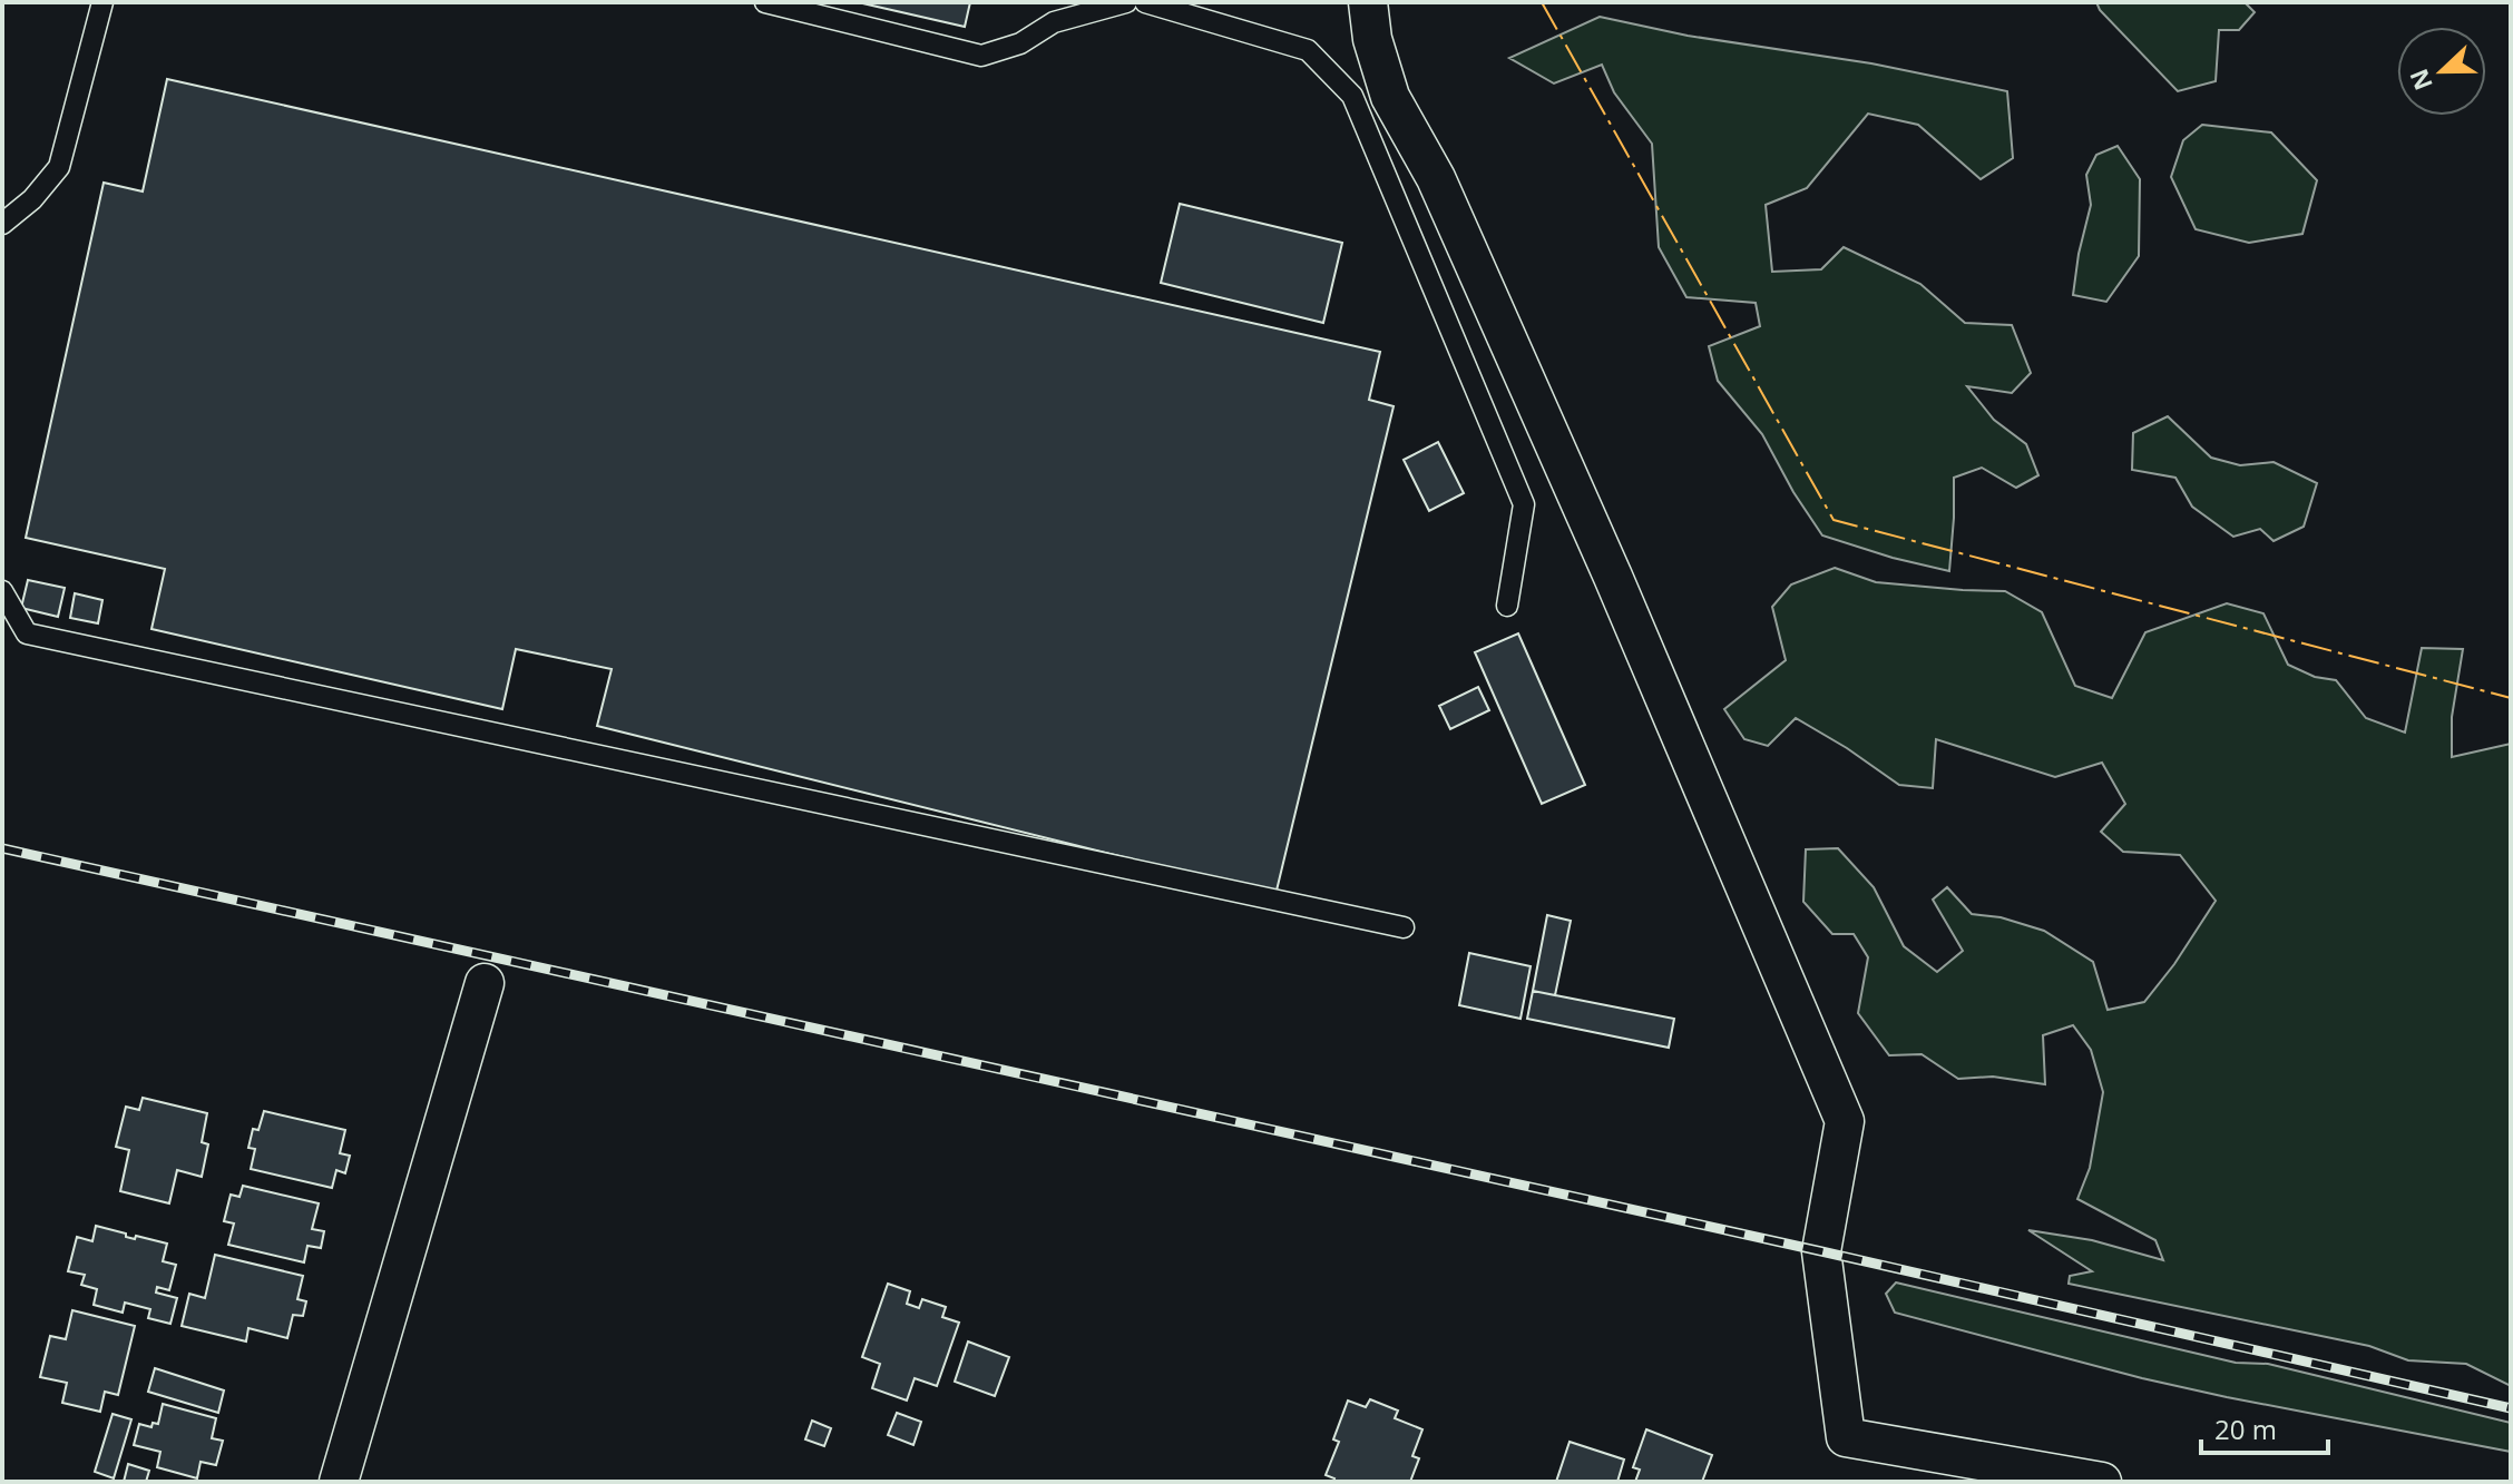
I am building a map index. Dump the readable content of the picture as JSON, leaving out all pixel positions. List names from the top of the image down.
{
  "scale_bar": "20 m",
  "north": "left"
}
